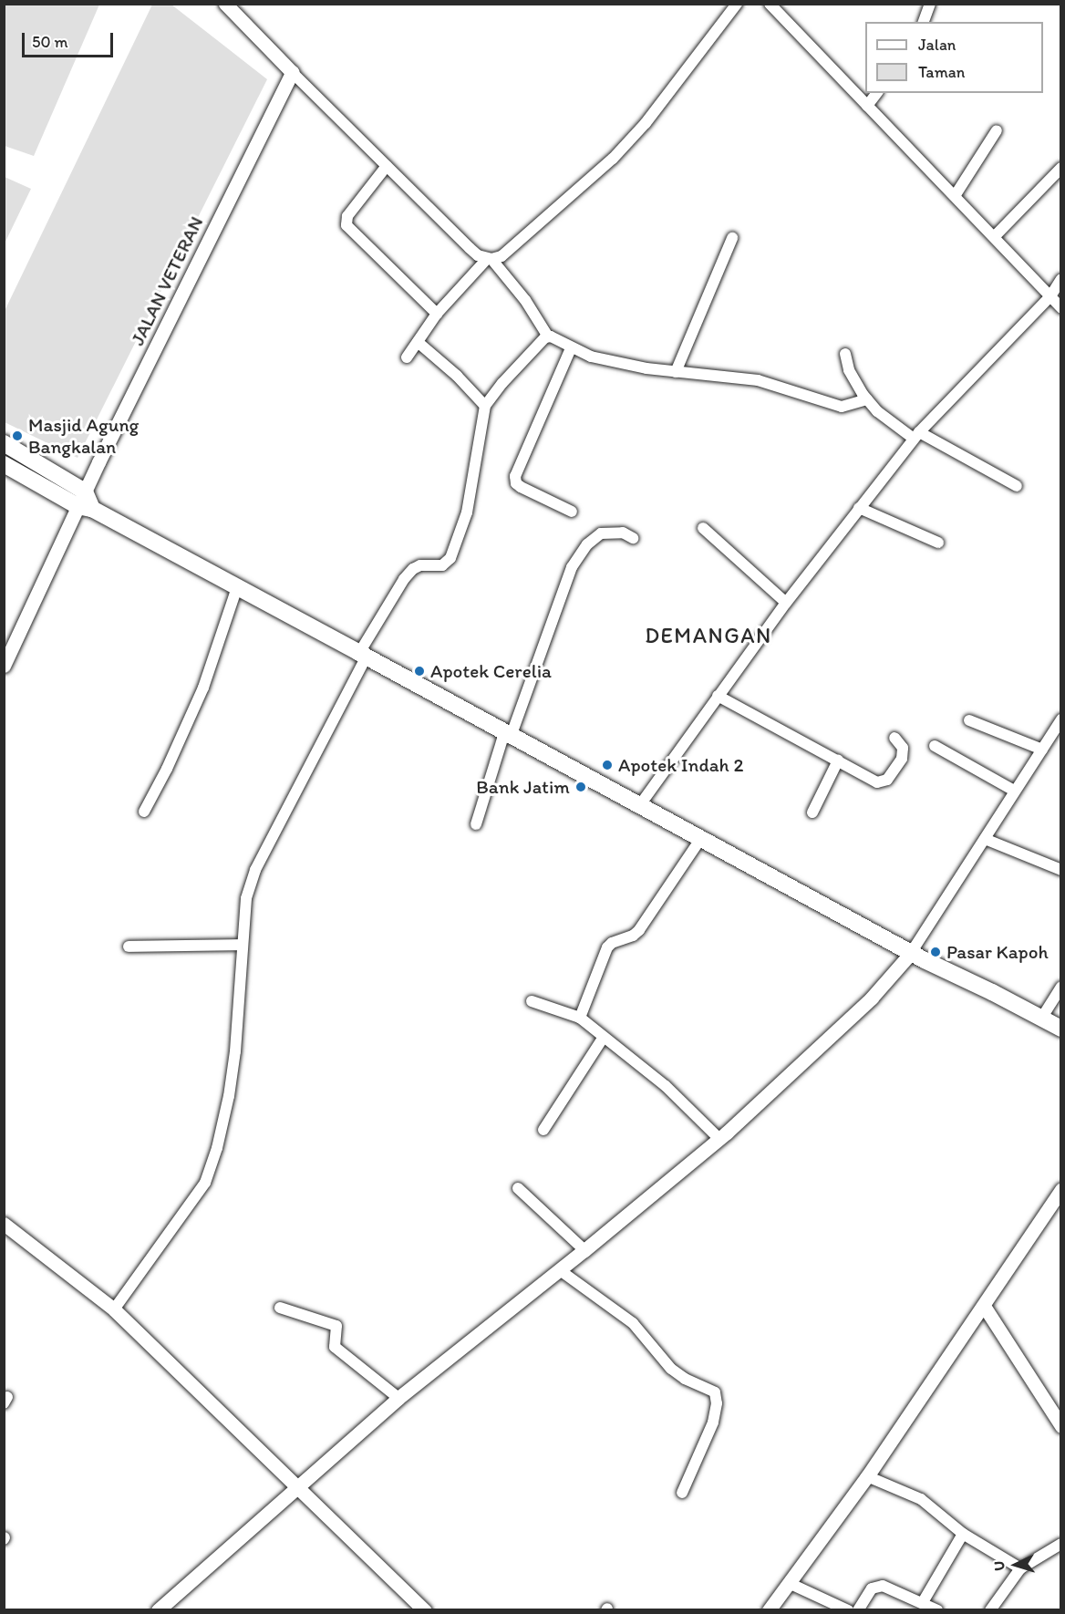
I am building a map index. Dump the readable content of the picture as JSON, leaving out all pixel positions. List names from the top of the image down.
{
  "streets": {
    "street": ["JALAN VETERAN"]
  },
  "districts": ["DEMANGAN"],
  "places": [
    "Masjid Agung Bangkalan",
    "Apotek Cerelia",
    "Apotek Indah 2",
    "Bank Jatim",
    "Pasar Kapoh"
  ],
  "legend": ["Jalan", "Taman"],
  "scale_bar": "50 m",
  "north": "left"
}
